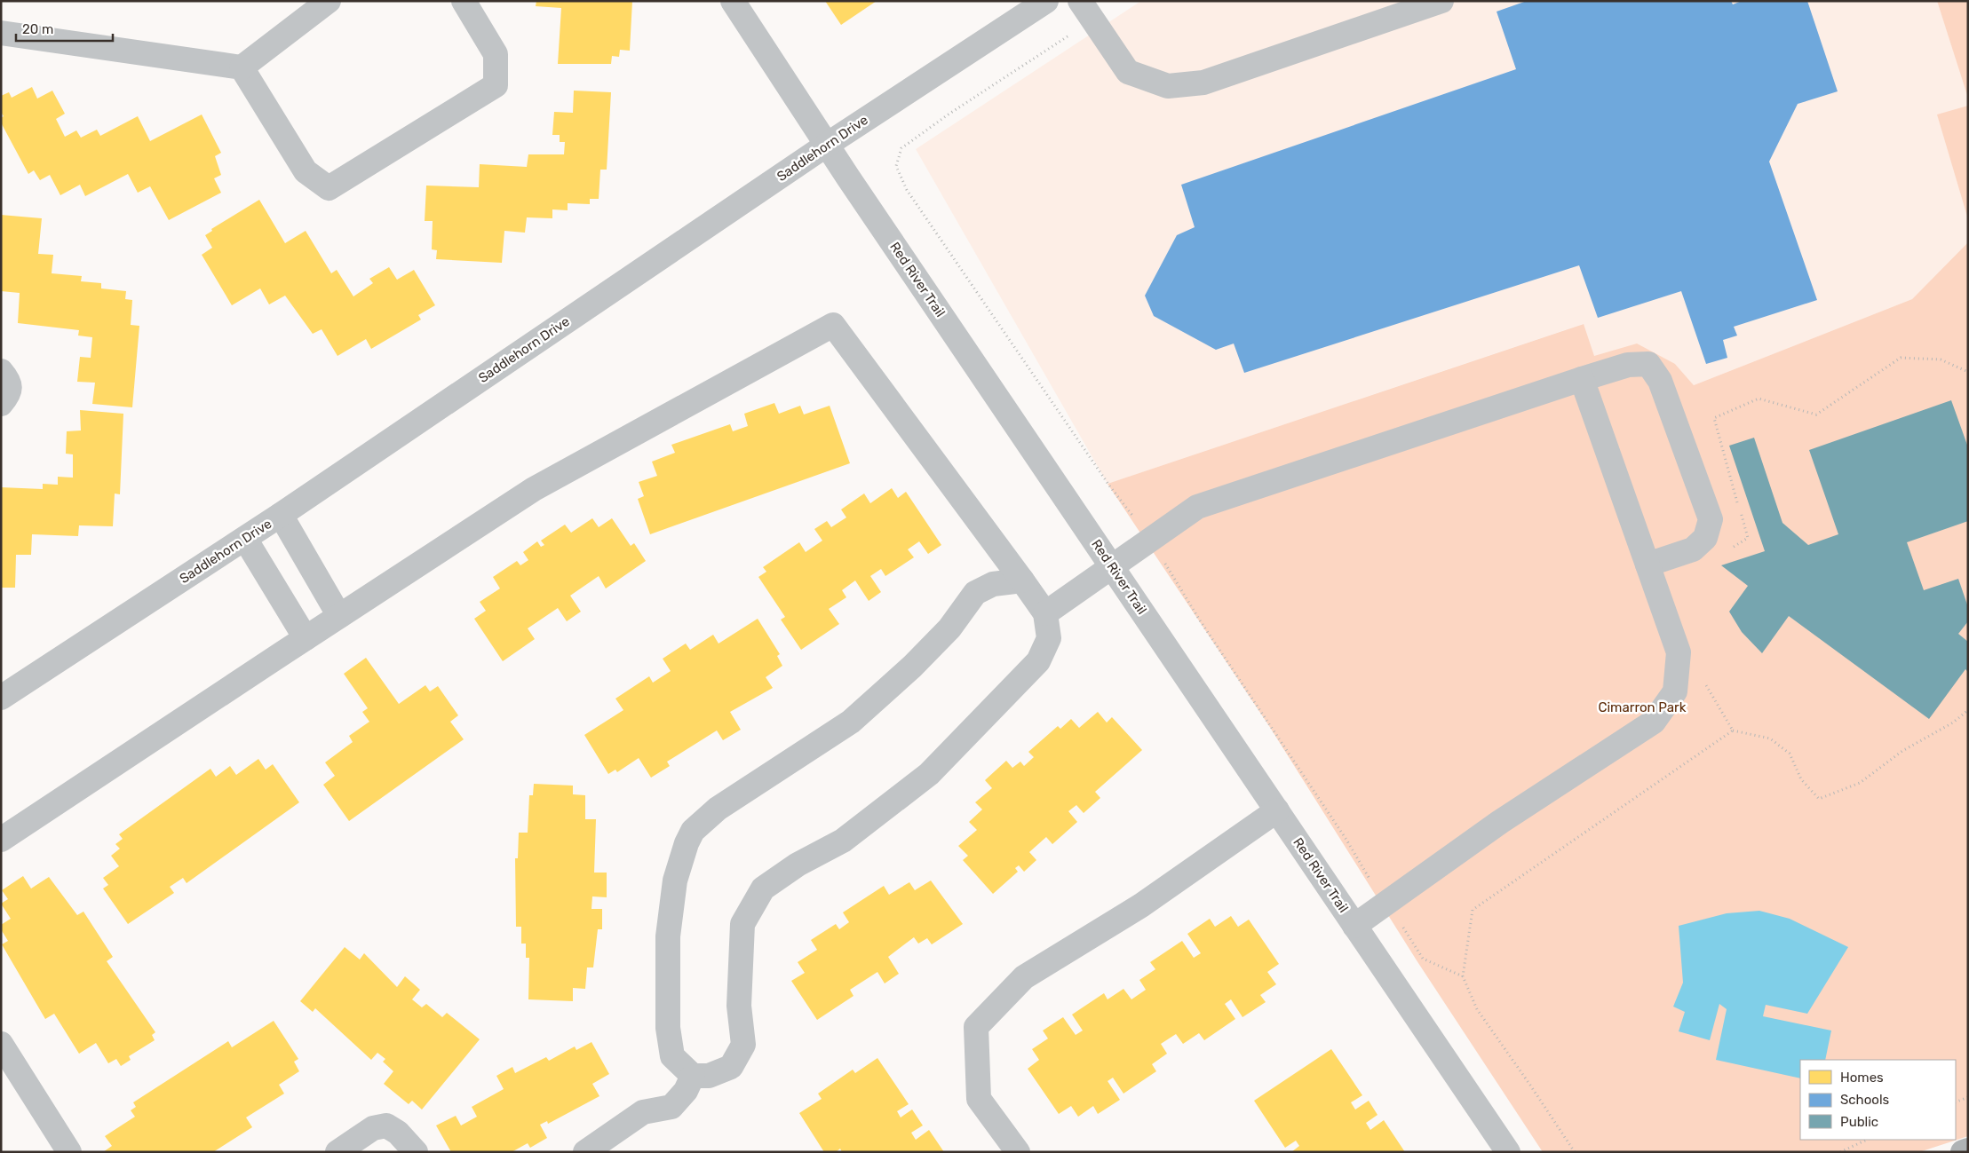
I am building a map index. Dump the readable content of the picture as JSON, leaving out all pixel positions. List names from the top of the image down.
{
  "streets": {
    "street": ["Saddlehorn Drive", "Red River Trail"]
  },
  "crossings": [
    ["Saddlehorn Drive", "Red River Trail"]
  ],
  "parks": ["Cimarron Park"],
  "legend": ["Homes", "Schools", "Public"],
  "scale_bar": "20 m"
}
